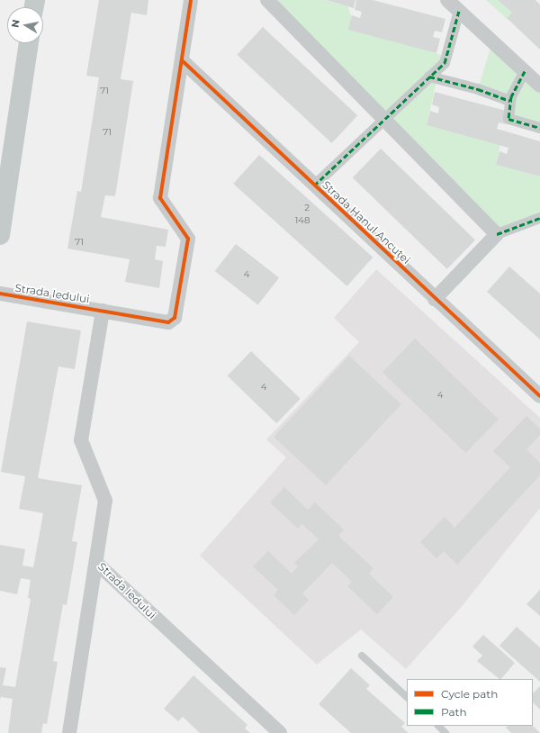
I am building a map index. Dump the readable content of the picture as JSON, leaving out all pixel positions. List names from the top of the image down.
{
  "streets": {
    "street": ["Strada Hanul Ancuței", "Strada Iedului"]
  },
  "house_numbers": [
    "71",
    "71",
    "2",
    "148",
    "71",
    "4",
    "4",
    "4"
  ],
  "legend": ["Cycle path", "Path"],
  "north": "left"
}
